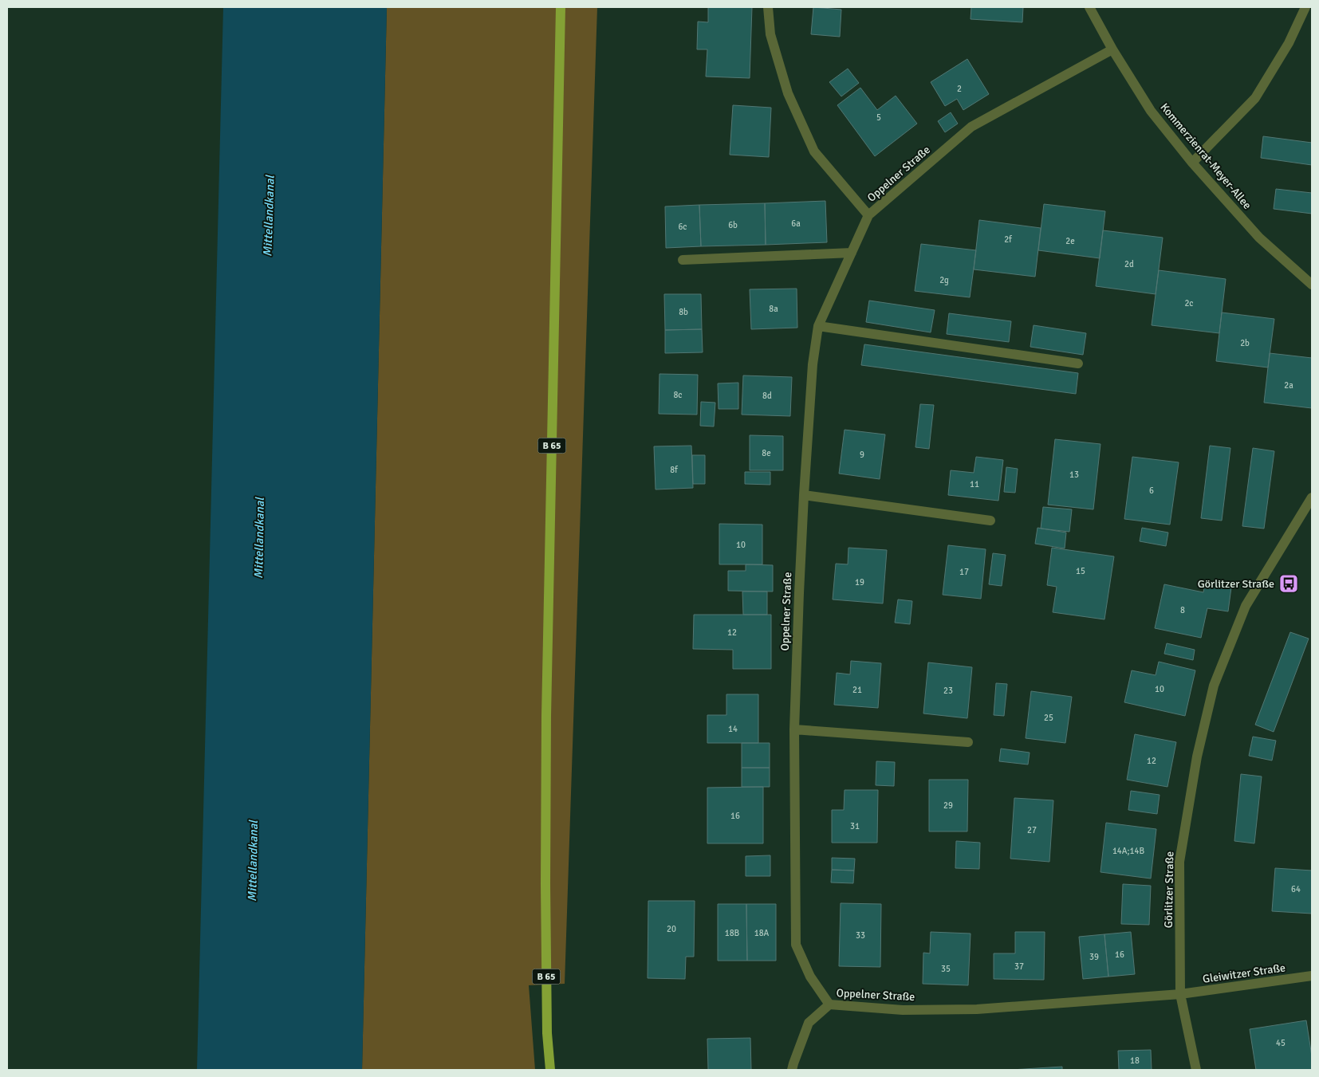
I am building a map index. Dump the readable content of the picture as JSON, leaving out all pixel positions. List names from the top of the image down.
{
  "streets": {
    "main road": ["B 65"],
    "street": [
      "Kommerzienrat-Meyer-Allee",
      "Oppelner Straße",
      "Görlitzer Straße",
      "Gleiwitzer Straße"
    ]
  },
  "crossings": [
    ["Kommerzienrat-Meyer-Allee", "Oppelner Straße"],
    ["Oppelner Straße", "Görlitzer Straße"],
    ["Oppelner Straße", "Gleiwitzer Straße"],
    ["Görlitzer Straße", "Gleiwitzer Straße"]
  ],
  "water": ["Mittellandkanal"],
  "places": {
    "bus stop": ["Görlitzer Straße"]
  },
  "house_numbers": [
    "2",
    "5",
    "6a",
    "6b",
    "6c",
    "2f",
    "2e",
    "2d",
    "2g",
    "2c",
    "8a",
    "8b",
    "2b",
    "2a",
    "8c",
    "8d",
    "8e",
    "9",
    "8f",
    "13",
    "11",
    "6",
    "10",
    "15",
    "17",
    "19",
    "8",
    "12",
    "10",
    "21",
    "23",
    "25",
    "14",
    "12",
    "29",
    "16",
    "31",
    "27",
    "14A;14B",
    "64",
    "20",
    "18B",
    "18A",
    "33",
    "16",
    "39",
    "37",
    "35",
    "45",
    "18"
  ]
}
